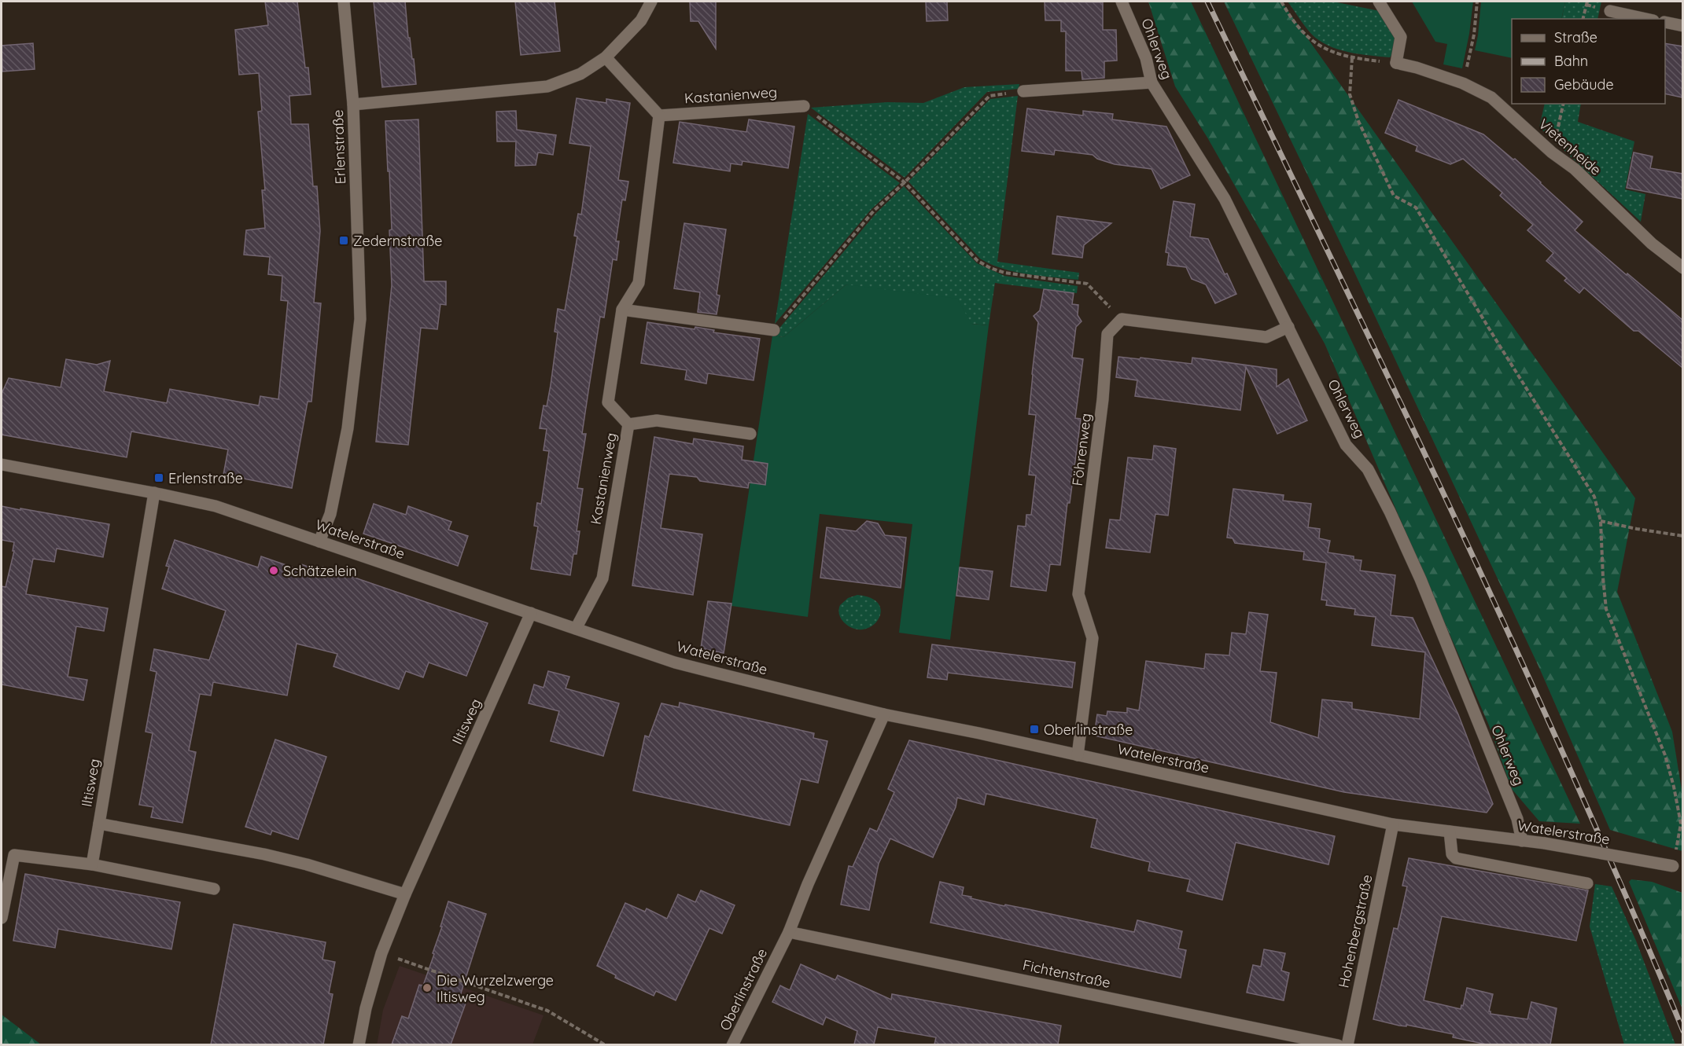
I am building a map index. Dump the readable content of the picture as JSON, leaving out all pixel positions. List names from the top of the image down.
{
  "streets": {
    "street": [
      "Ohlerweg",
      "Kastanienweg",
      "Erlenstraße",
      "Vietenheide",
      "Föhrenweg",
      "Watelerstraße",
      "Iltisweg",
      "Hohenbergstraße",
      "Fichtenstraße",
      "Oberlinstraße"
    ]
  },
  "crossings": [
    ["Ohlerweg", "Watelerstraße"],
    ["Kastanienweg", "Watelerstraße"],
    ["Erlenstraße", "Watelerstraße"],
    ["Föhrenweg", "Watelerstraße"],
    ["Watelerstraße", "Iltisweg"],
    ["Watelerstraße", "Hohenbergstraße"],
    ["Watelerstraße", "Oberlinstraße"],
    ["Fichtenstraße", "Oberlinstraße"]
  ],
  "places": {
    "transit": ["Zedernstraße", "Erlenstraße", "Oberlinstraße"],
    "other": ["Schätzelein", "Die Wurzelzwerge Iltisweg"]
  },
  "legend": ["Straße", "Bahn", "Gebäude"]
}
